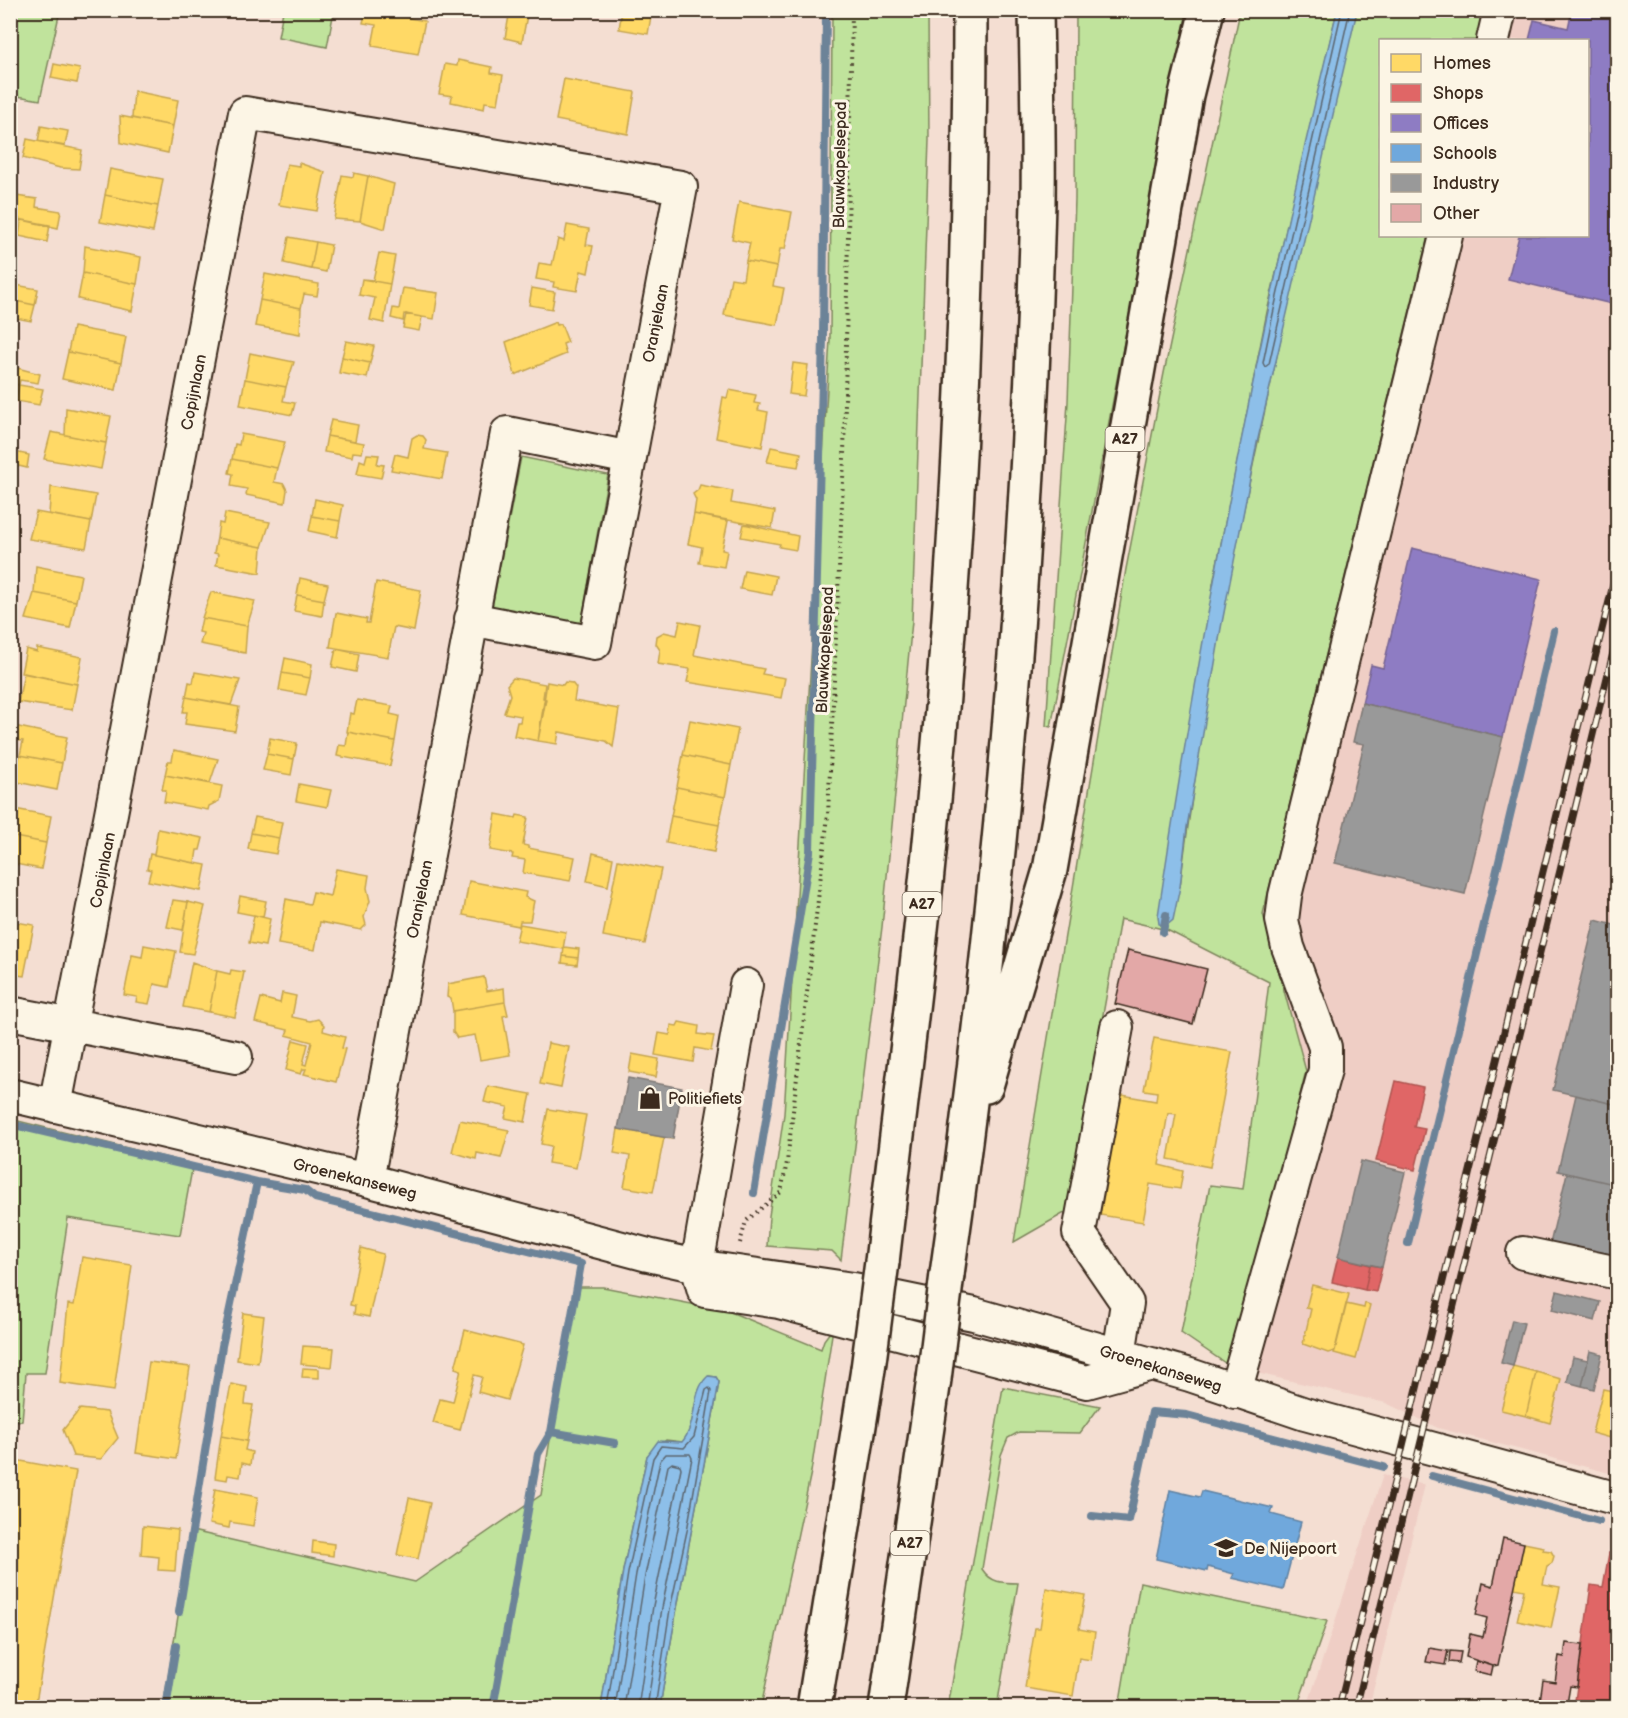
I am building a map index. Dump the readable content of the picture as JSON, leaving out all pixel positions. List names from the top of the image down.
{
  "streets": {
    "highway": ["A27"],
    "street": ["Oranjelaan", "Copijnlaan", "Groenekanseweg"],
    "path": ["Blauwkapelsepad"]
  },
  "crossings": [
    ["Blauwkapelsepad", "Groenekanseweg"],
    ["Oranjelaan", "Copijnlaan"],
    ["Oranjelaan", "Groenekanseweg"],
    ["Copijnlaan", "Groenekanseweg"]
  ],
  "places": {
    "shop": ["Politiefiets"],
    "school or university": ["De Nijepoort"]
  },
  "legend": [
    "Homes",
    "Shops",
    "Offices",
    "Schools",
    "Industry",
    "Other"
  ]
}
